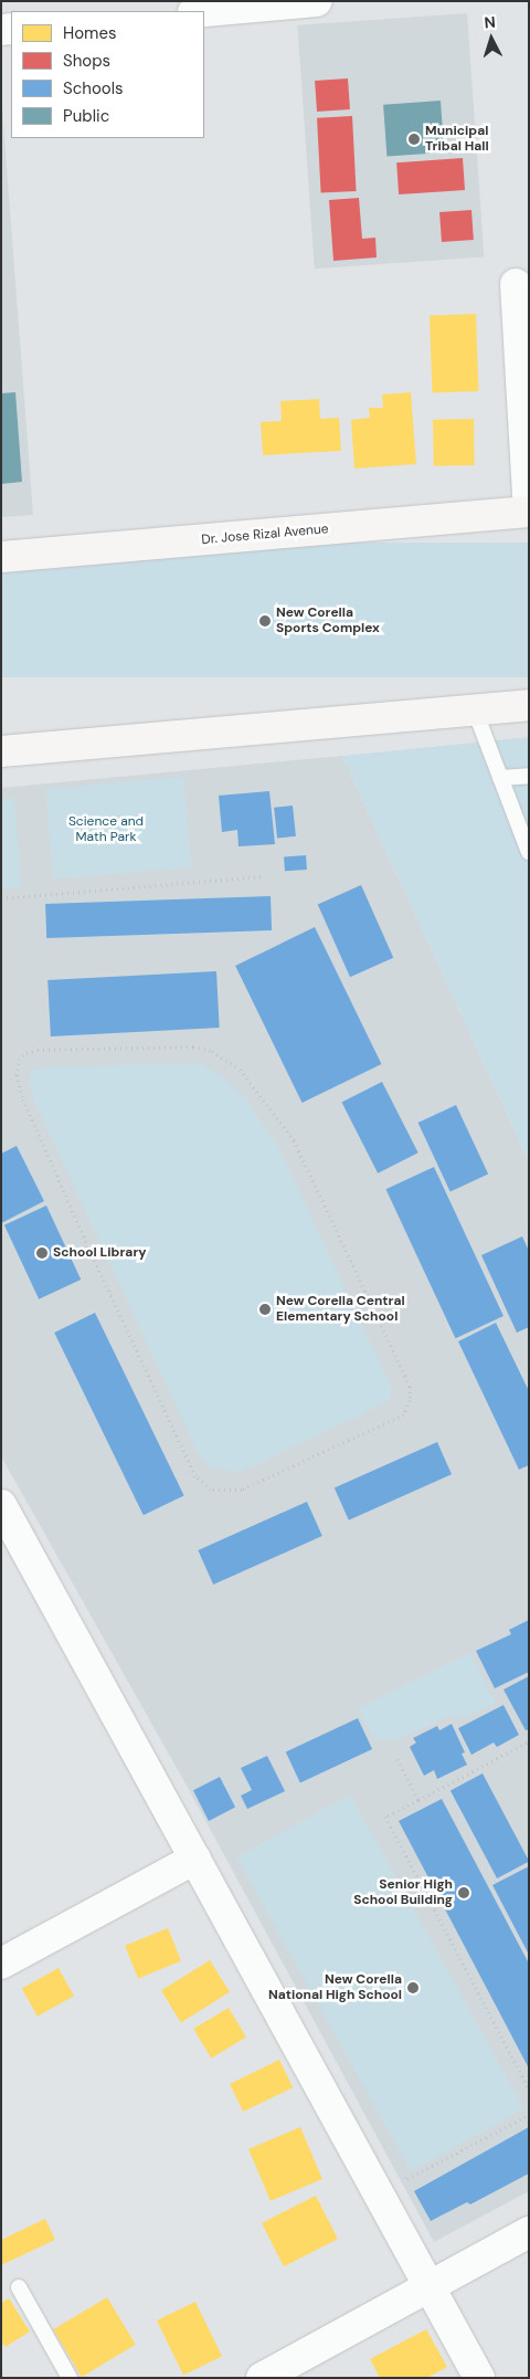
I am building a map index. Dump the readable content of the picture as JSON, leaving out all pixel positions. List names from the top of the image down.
{
  "streets": {
    "main road": ["Dr. Jose Rizal Avenue"]
  },
  "parks": ["Science and Math Park"],
  "places": [
    "Municipal Tribal Hall",
    "New Corella Sports Complex",
    "School Library",
    "New Corella Central Elementary School",
    "Senior High School Building",
    "New Corella National High School"
  ],
  "legend": [
    "Homes",
    "Shops",
    "Schools",
    "Public"
  ],
  "north": "top"
}
